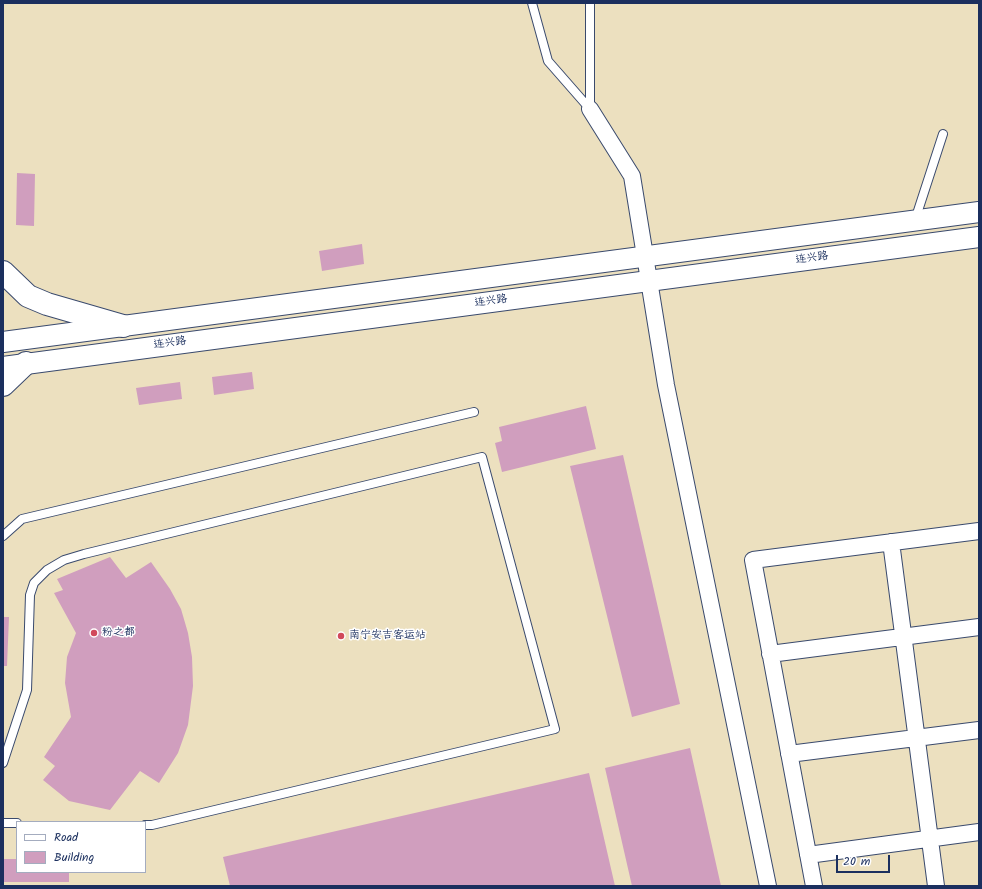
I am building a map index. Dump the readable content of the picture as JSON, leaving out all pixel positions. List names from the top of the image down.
{
  "streets": {
    "street": ["连兴路"]
  },
  "places": ["粉之都", "南宁安吉客运站"],
  "legend": ["Road", "Building"],
  "scale_bar": "20 m"
}
